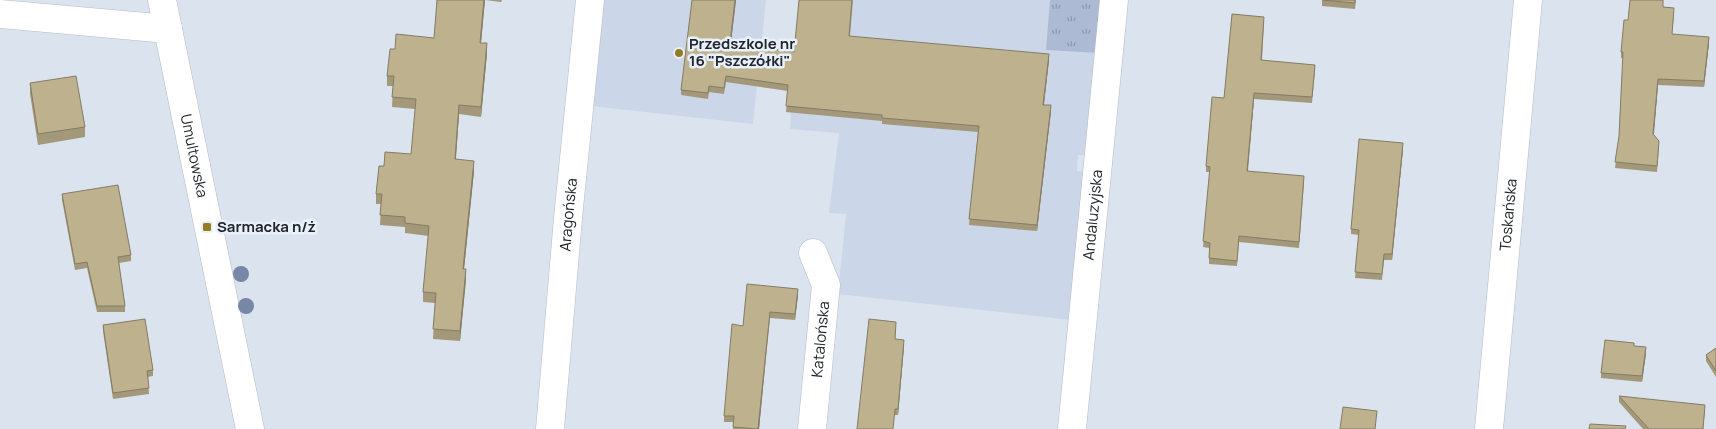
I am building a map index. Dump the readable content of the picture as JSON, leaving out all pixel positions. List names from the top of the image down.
{
  "streets": {
    "street": [
      "Umultowska",
      "Aragońska",
      "Andaluzyjska",
      "Toskańska",
      "Katalońska"
    ]
  },
  "places": {
    "other": ["Przedszkole nr 16 \"Pszczółki\""],
    "transit": ["Sarmacka n/ż"]
  }
}
